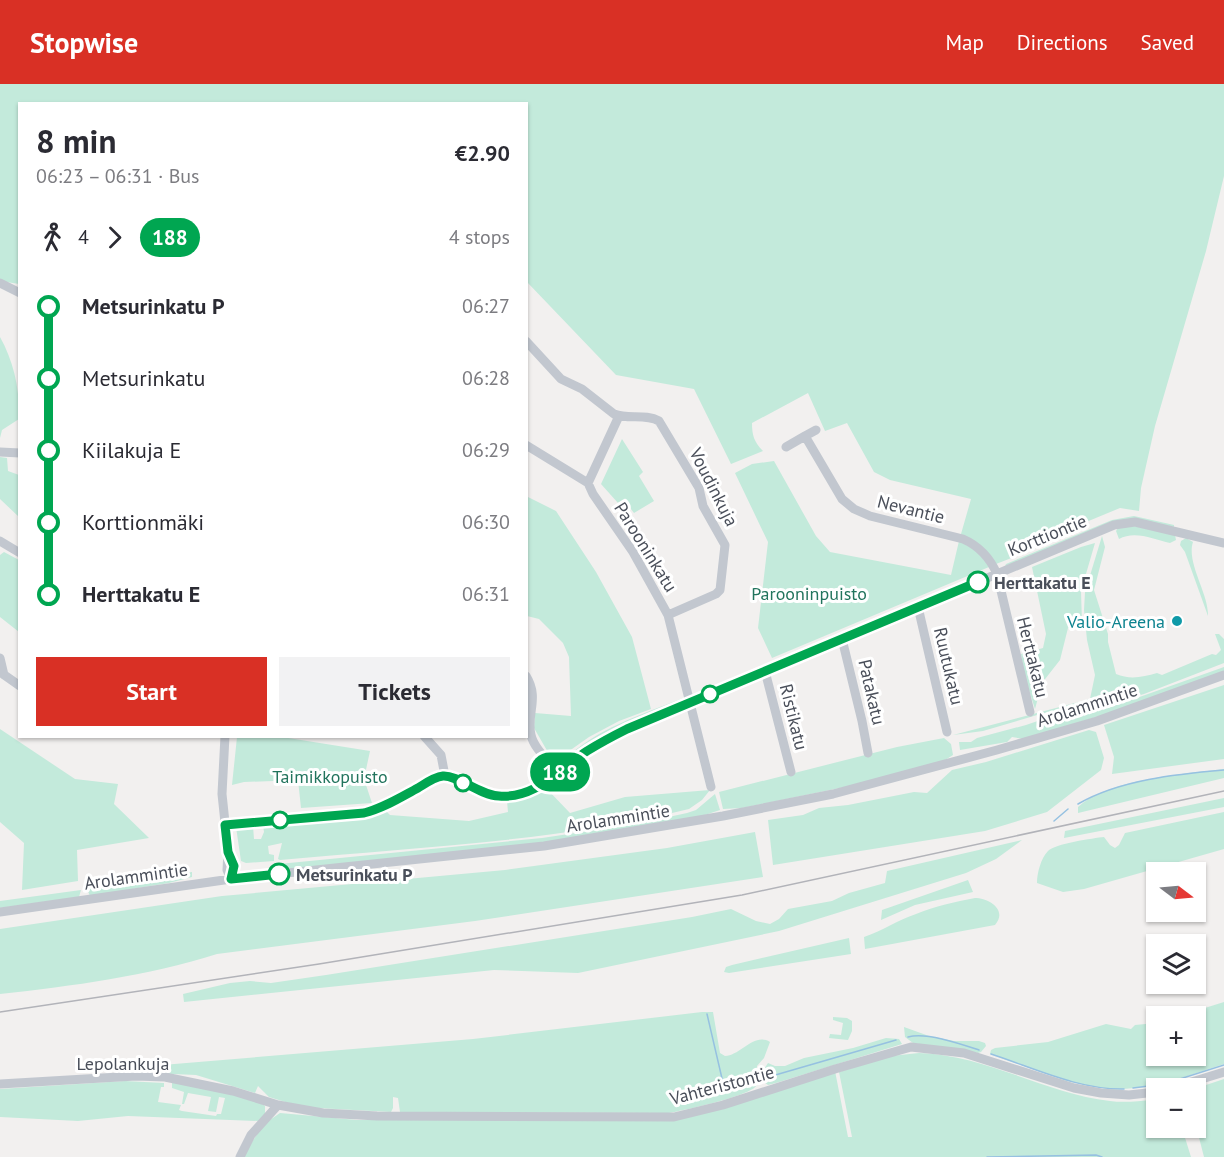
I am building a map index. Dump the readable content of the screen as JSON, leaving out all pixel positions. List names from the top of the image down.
{
  "streets": {
    "street": [
      "Voudinkuja",
      "Nevantie",
      "Korttiontie",
      "Parooninkatu",
      "Herttakatu",
      "Ruutukatu",
      "Patakatu",
      "Arolammintie",
      "Ristikatu",
      "Lepolankuja",
      "Vahteristontie"
    ]
  },
  "crossings": [
    ["Voudinkuja", "Parooninkatu"],
    ["Nevantie", "Korttiontie"],
    ["Nevantie", "Herttakatu"],
    ["Korttiontie", "Parooninkatu"],
    ["Korttiontie", "Herttakatu"],
    ["Korttiontie", "Ruutukatu"],
    ["Korttiontie", "Patakatu"],
    ["Korttiontie", "Ristikatu"],
    ["Lepolankuja", "Vahteristontie"]
  ],
  "parks": ["Parooninpuisto", "Taimikkopuisto"],
  "places": ["Herttakatu E", "Valio-Areena", "Metsurinkatu P"],
  "lines": ["bus line 188"],
  "north": "right",
  "page": {
    "header": "Stopwise",
    "nav": ["Map", "Directions", "Saved"],
    "on_map": "188",
    "heading": ["8 min", "06:23 – 06:31 · Bus", "€2.90"],
    "legs": ["4", "188", "4 stops"],
    "list": [
      {
        "name": "Metsurinkatu P",
        "value": "06:27"
      },
      {
        "name": "Metsurinkatu",
        "value": "06:28"
      },
      {
        "name": "Kiilakuja E",
        "value": "06:29"
      },
      {
        "name": "Korttionmäki",
        "value": "06:30"
      },
      {
        "name": "Herttakatu E",
        "value": "06:31"
      }
    ],
    "buttons": ["Start", "Tickets"],
    "map_buttons": ["+", "−"]
  }
}
